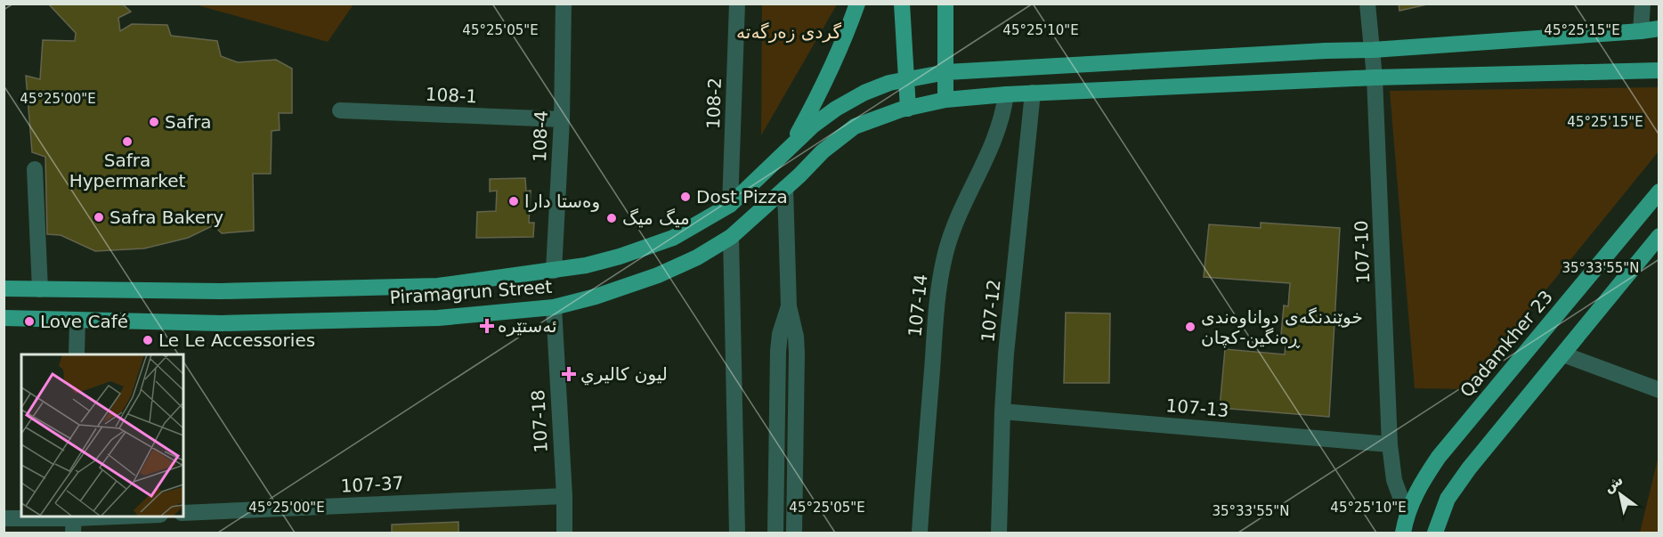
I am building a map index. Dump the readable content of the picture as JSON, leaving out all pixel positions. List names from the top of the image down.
{
  "streets": {
    "main road": ["Piramagrun Street", "Qadamkher 23"],
    "street": [
      "108-1",
      "108-2",
      "108-4",
      "107-10",
      "107-14",
      "107-12",
      "107-13",
      "107-18",
      "107-37"
    ]
  },
  "crossings": [
    ["108-1", "108-4"],
    ["108-2", "Piramagrun Street"],
    ["108-4", "Piramagrun Street"],
    ["107-10", "Piramagrun Street"],
    ["107-10", "Qadamkher 23"],
    ["107-10", "107-13"],
    ["Piramagrun Street", "107-14"],
    ["Piramagrun Street", "107-12"],
    ["Piramagrun Street", "107-18"],
    ["107-12", "107-13"],
    ["107-18", "107-37"]
  ],
  "parks": ["گردی زەرگەتە"],
  "places": {
    "other": [
      "Safra",
      "Safra Hypermarket",
      "Dost Pizza",
      "وەستا دارا",
      "Safra Bakery",
      "میگ میگ",
      "Love Café",
      "خوێندنگەی دواناوەندی ڕەنگین-کچان",
      "Le Le Accessories"
    ],
    "health": ["ئەستێرە", "ليون كاليري"]
  },
  "north": "top left",
  "coordinates": [
    "45°25'10\"E",
    "45°25'15\"E",
    "45°25'05\"E",
    "45°25'00\"E",
    "35°33'55\"N"
  ]
}
